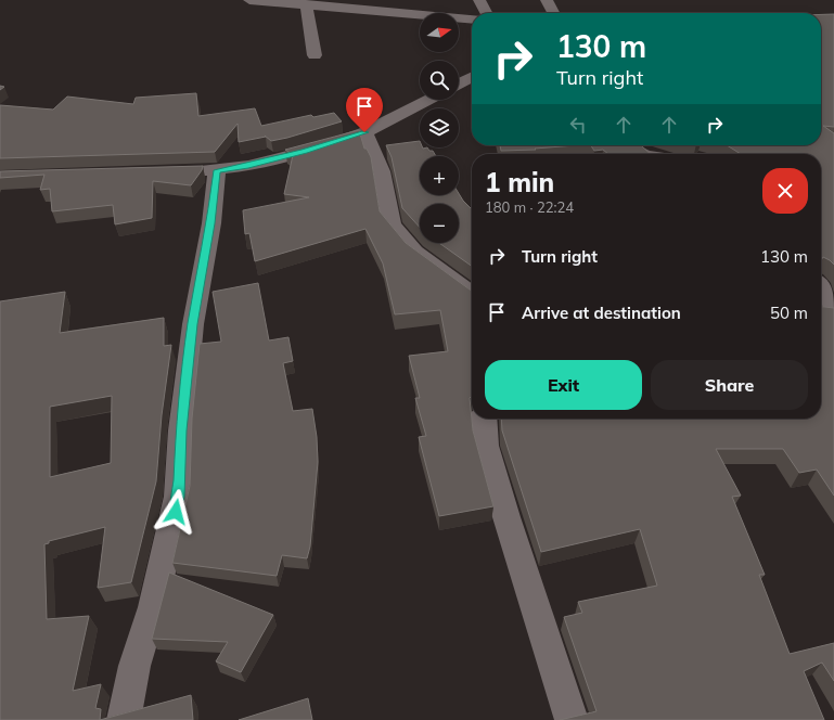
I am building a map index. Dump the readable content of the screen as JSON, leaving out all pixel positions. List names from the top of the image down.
{
  "north": "right",
  "page": {
    "map_buttons": ["+", "−"],
    "turn": ["130 m", "Turn right"],
    "heading": ["1 min", "180 m · 22:24"],
    "list": [
      {
        "name": "Turn right",
        "value": "130 m"
      },
      {
        "name": "Arrive at destination",
        "value": "50 m"
      }
    ],
    "buttons": ["Exit", "Share"]
  }
}
